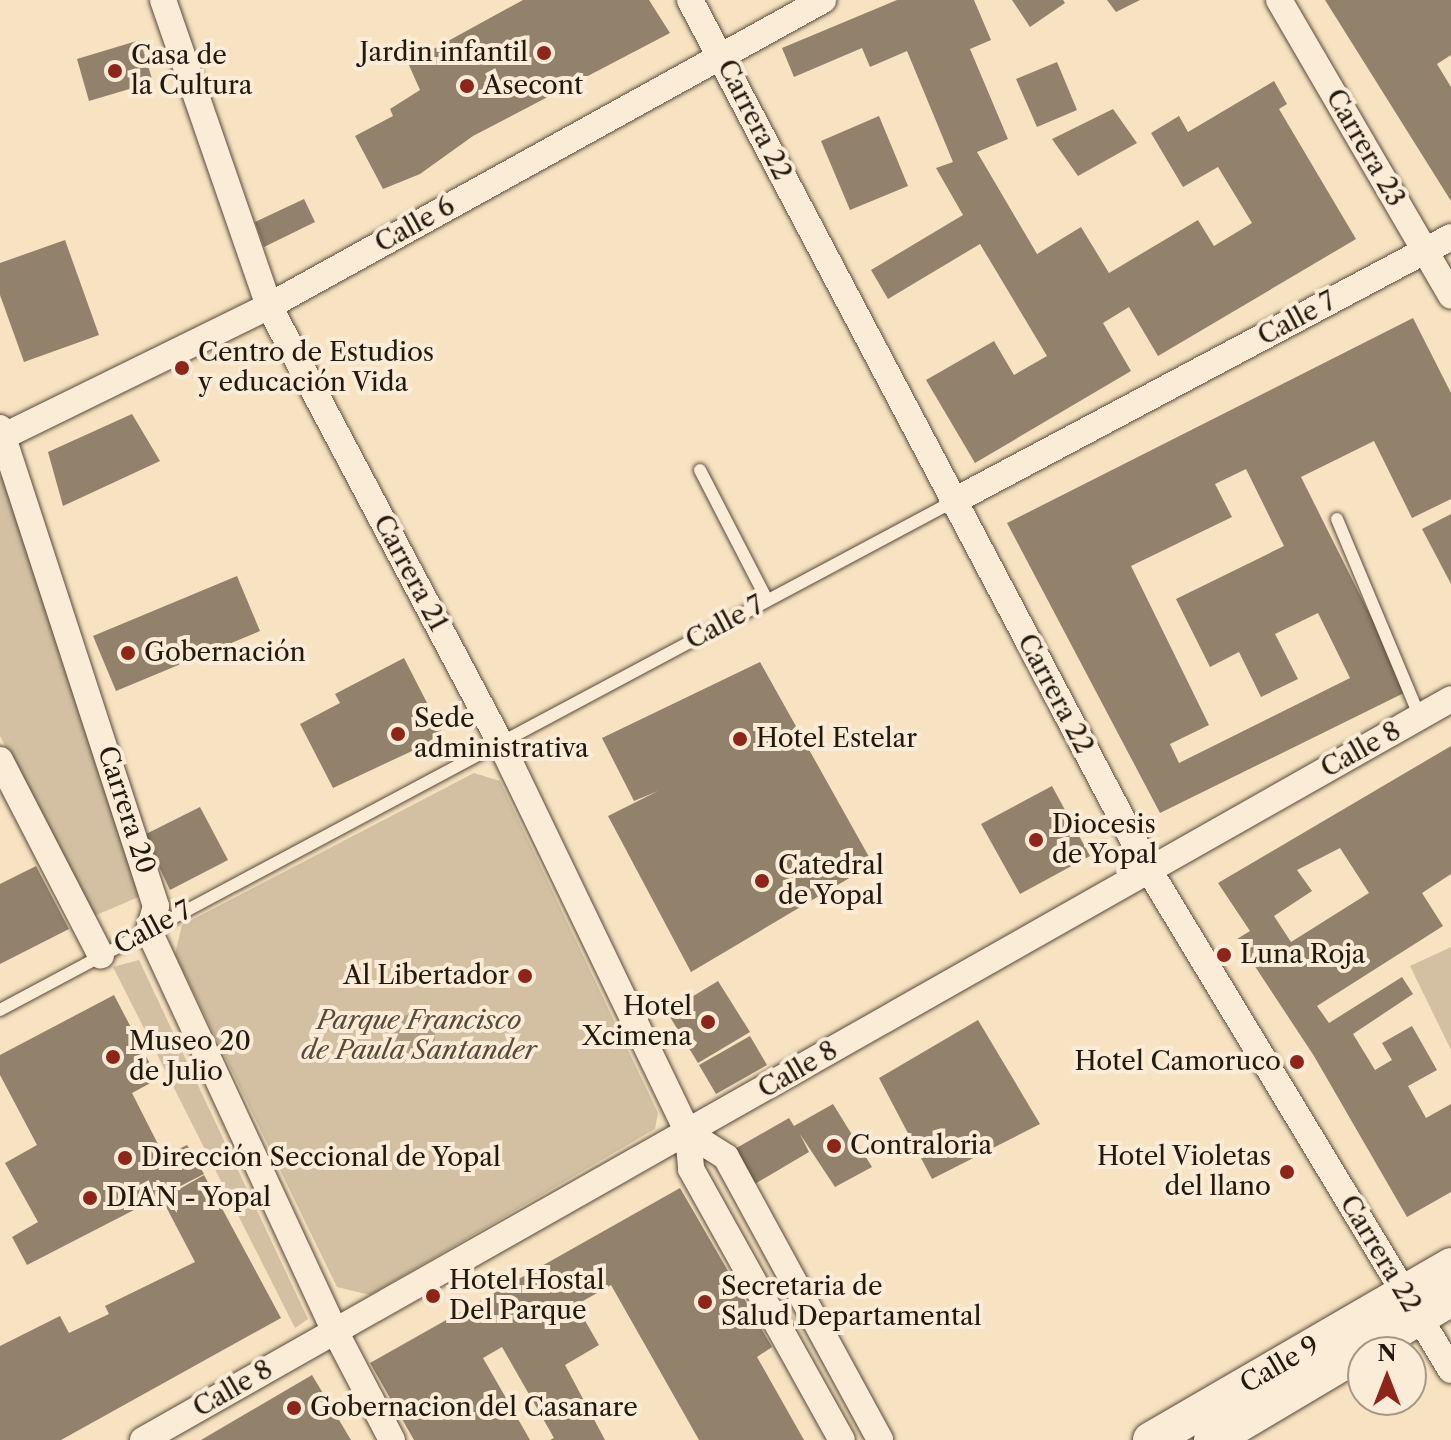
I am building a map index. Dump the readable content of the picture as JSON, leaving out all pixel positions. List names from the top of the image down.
{
  "streets": {
    "main road": ["Calle 9"],
    "street": [
      "Carrera 22",
      "Carrera 23",
      "Calle 6",
      "Calle 7",
      "Carrera 21",
      "Calle 8",
      "Carrera 20"
    ]
  },
  "crossings": [
    ["Carrera 22", "Calle 6"],
    ["Carrera 22", "Calle 7"],
    ["Carrera 22", "Calle 8"],
    ["Carrera 22", "Calle 9"],
    ["Carrera 23", "Calle 7"],
    ["Calle 6", "Carrera 21"],
    ["Calle 6", "Carrera 20"],
    ["Calle 7", "Carrera 21"],
    ["Calle 7", "Carrera 20"],
    ["Carrera 21", "Calle 8"],
    ["Calle 8", "Carrera 20"]
  ],
  "parks": ["Parque Francisco de Paula Santander"],
  "places": [
    "Jardin infantil",
    "Casa de la Cultura",
    "Asecont",
    "Centro de Estudios y educación Vida",
    "Gobernación",
    "Sede administrativa",
    "Hotel Estelar",
    "Diocesis de Yopal",
    "Catedral de Yopal",
    "Luna Roja",
    "Al Libertador",
    "Hotel Xcimena",
    "Museo 20 de Julio",
    "Hotel Camoruco",
    "Contraloria",
    "Dirección Seccional de Yopal",
    "Hotel Violetas del llano",
    "DIAN - Yopal",
    "Hotel Hostal Del Parque",
    "Secretaria de Salud Departamental",
    "Gobernacion del Casanare"
  ],
  "north": "top"
}
